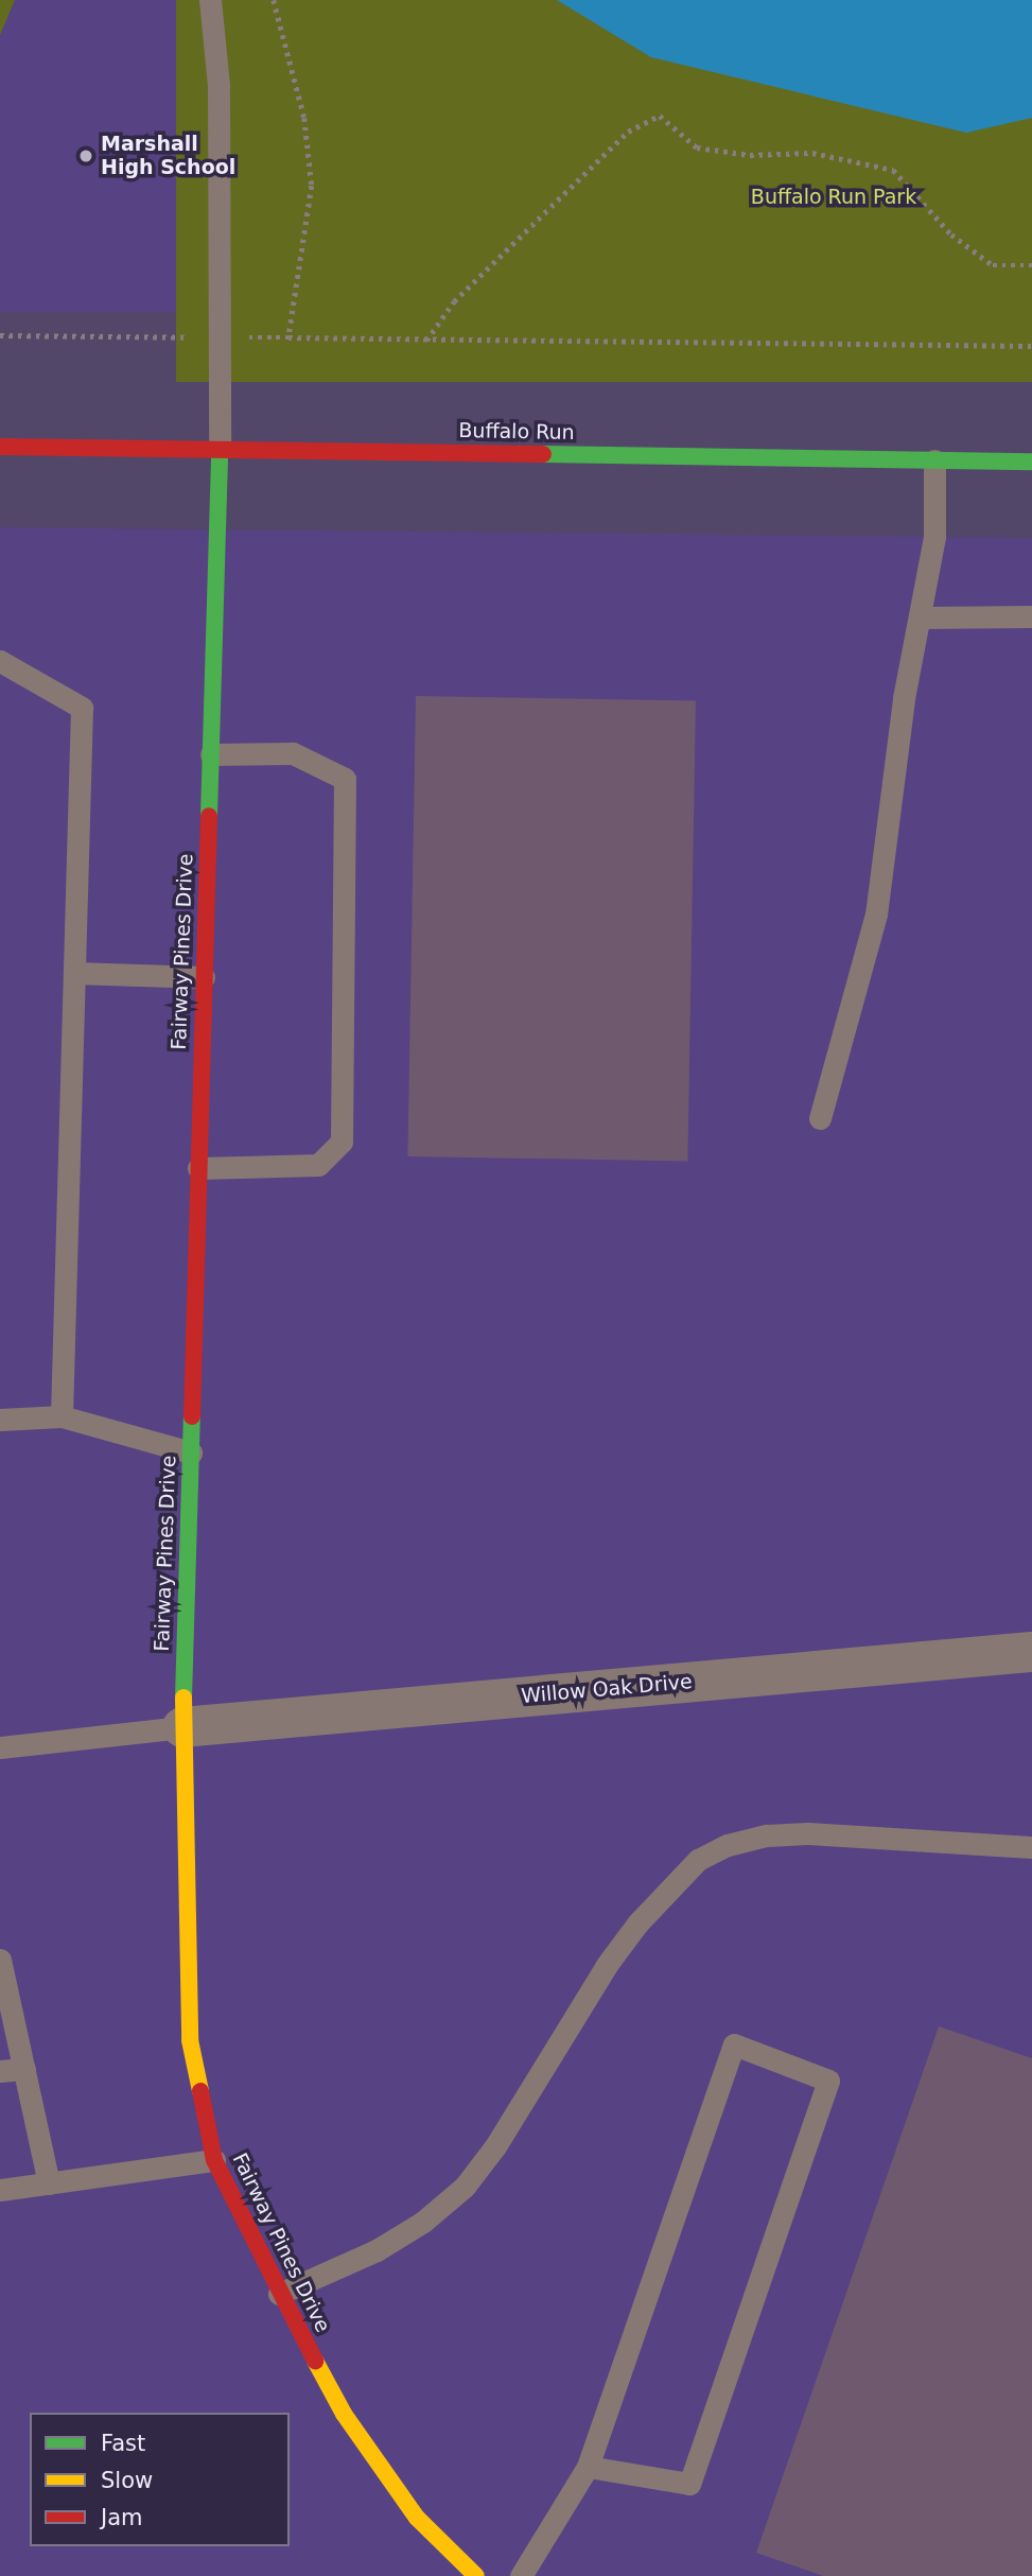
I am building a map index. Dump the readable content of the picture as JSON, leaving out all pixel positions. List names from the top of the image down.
{
  "streets": {
    "street": ["Buffalo Run", "Fairway Pines Drive", "Willow Oak Drive"]
  },
  "crossings": [
    ["Buffalo Run", "Fairway Pines Drive"],
    ["Fairway Pines Drive", "Willow Oak Drive"]
  ],
  "parks": ["Buffalo Run Park"],
  "places": ["Marshall High School"],
  "legend": ["Fast", "Slow", "Jam"]
}
